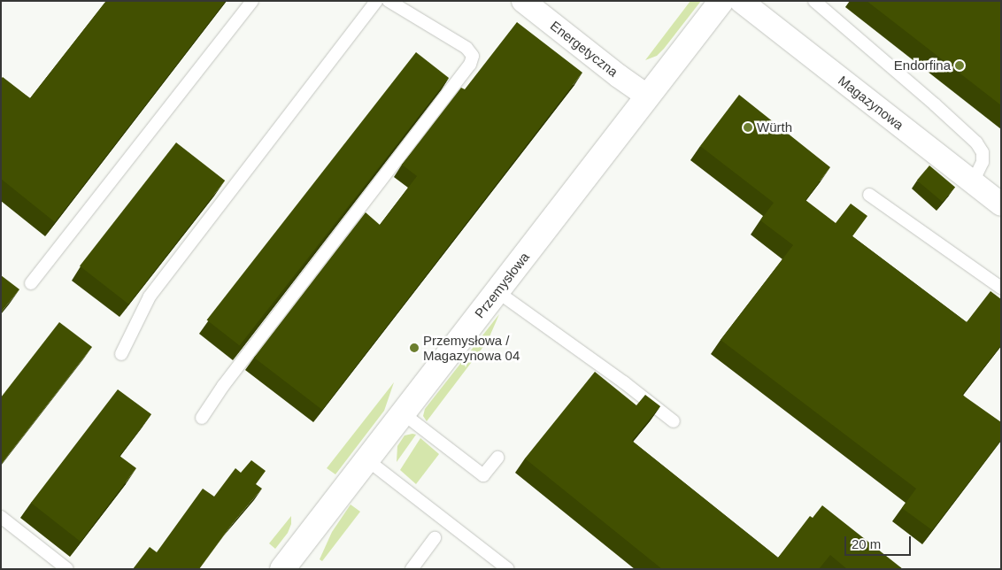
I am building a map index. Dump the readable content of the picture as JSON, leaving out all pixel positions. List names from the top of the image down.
{
  "streets": {
    "street": ["Energetyczna", "Magazynowa", "Przemysłowa"]
  },
  "crossings": [
    ["Energetyczna", "Przemysłowa"]
  ],
  "places": ["Endorfina", "Würth", "Przemysłowa / Magazynowa 04"],
  "scale_bar": "20 m"
}
